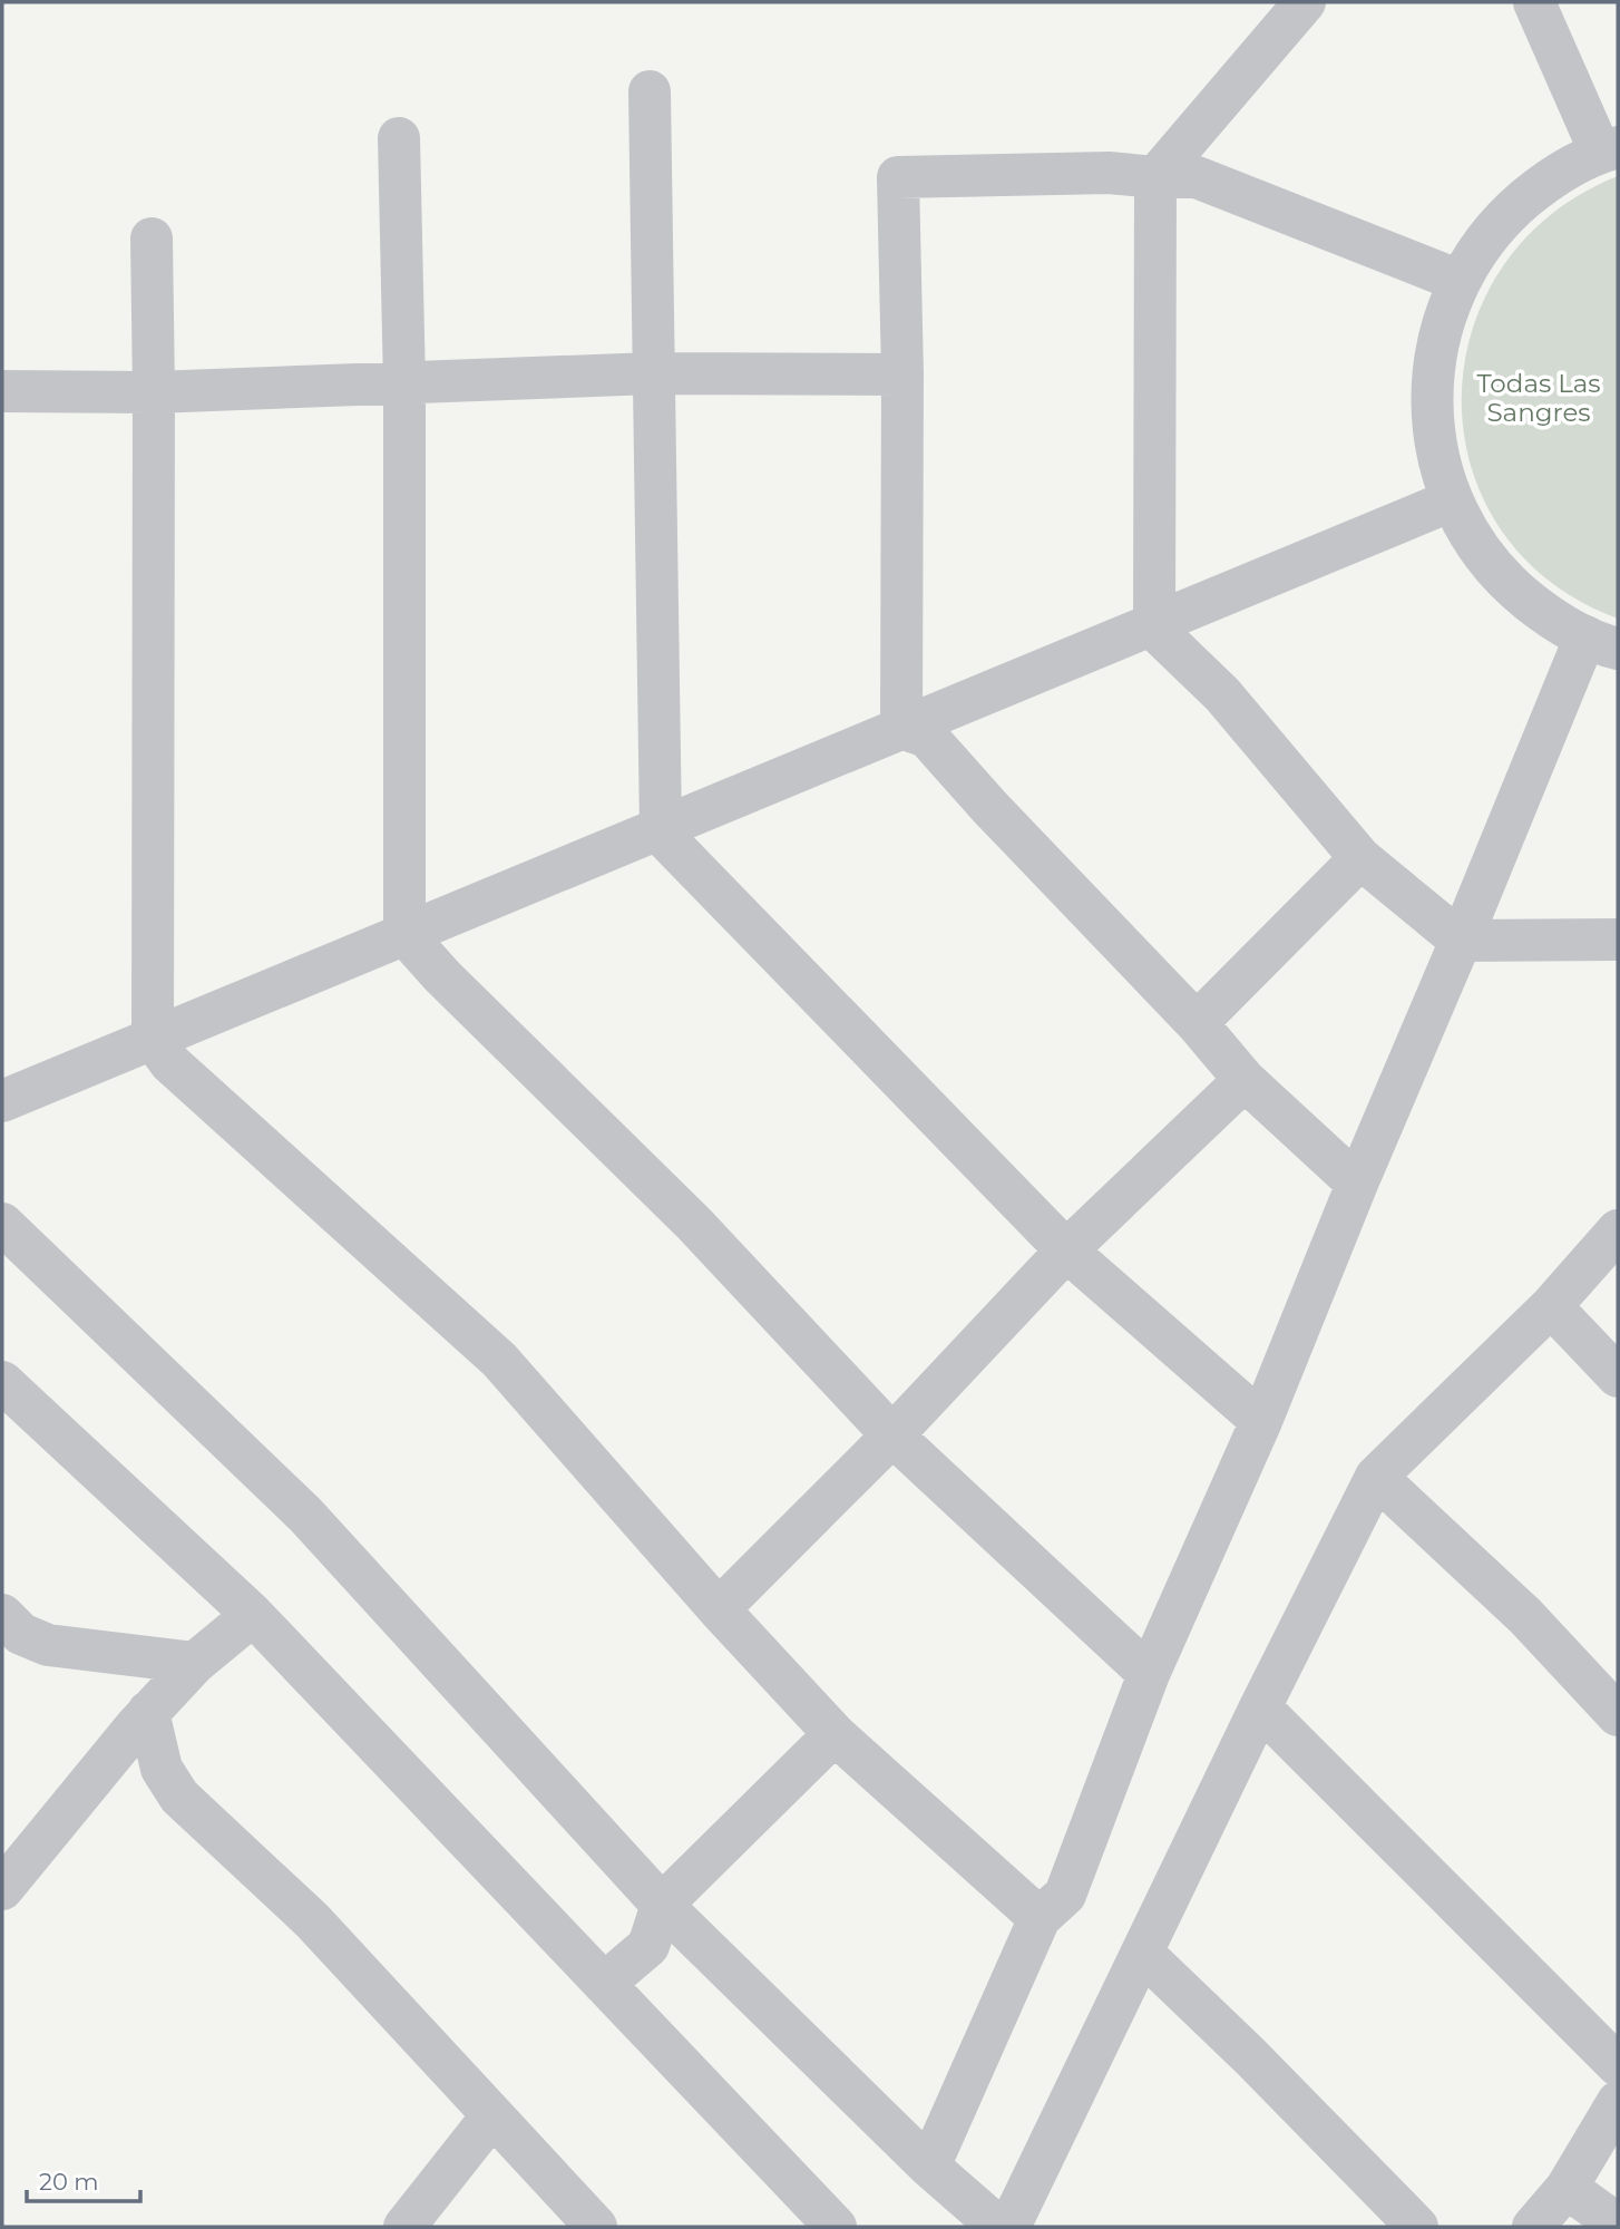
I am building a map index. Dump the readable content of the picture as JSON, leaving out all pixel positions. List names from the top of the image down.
{
  "parks": ["Todas Las Sangres"],
  "scale_bar": "20 m"
}
